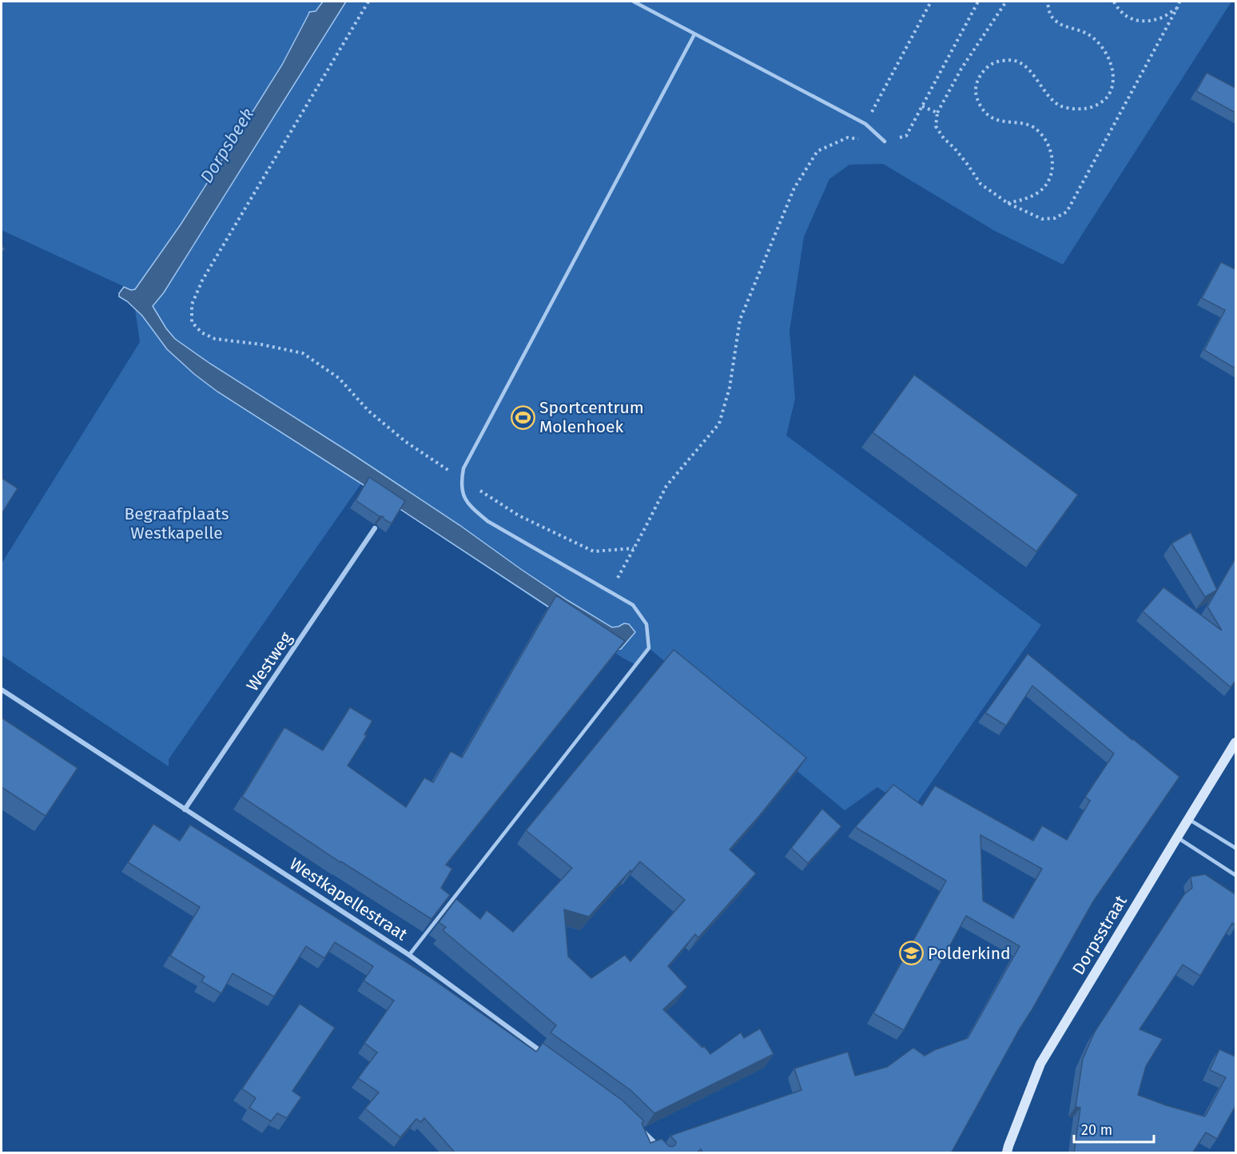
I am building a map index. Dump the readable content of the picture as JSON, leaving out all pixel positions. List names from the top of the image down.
{
  "streets": {
    "street": ["Westweg", "Westkapellestraat", "Dorpsstraat"]
  },
  "crossings": [
    ["Westweg", "Westkapellestraat"]
  ],
  "water": ["Dorpsbeek"],
  "parks": ["Begraafplaats Westkapelle"],
  "places": {
    "sports": ["Sportcentrum Molenhoek"],
    "school or university": ["Polderkind"]
  },
  "scale_bar": "20 m"
}
